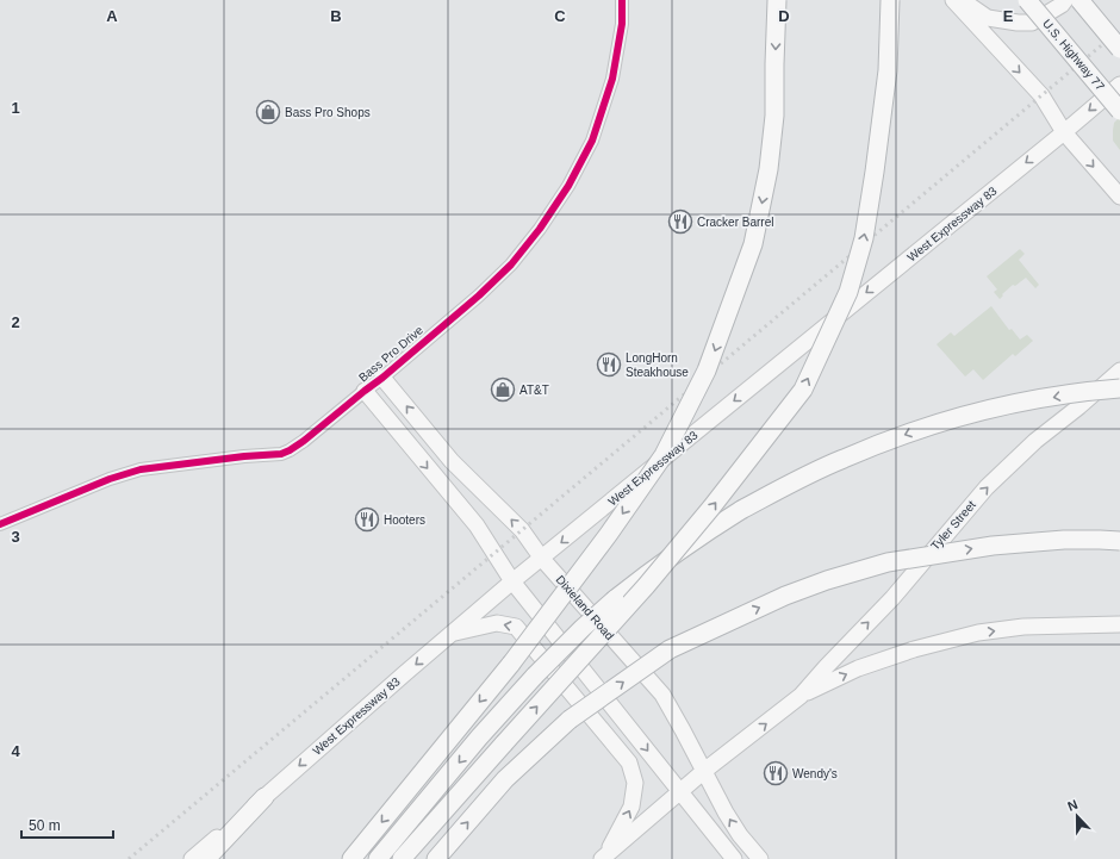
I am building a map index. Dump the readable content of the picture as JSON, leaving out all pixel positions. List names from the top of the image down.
{
  "streets": {
    "highway": ["U.S. Highway 77"],
    "main road": ["West Expressway 83", "Tyler Street", "Dixieland Road"],
    "street": ["Bass Pro Drive"]
  },
  "crossings": [
    ["West Expressway 83", "Dixieland Road"],
    ["Bass Pro Drive", "Dixieland Road"]
  ],
  "one_way": ["West Expressway 83", "Tyler Street"],
  "places": {
    "shop": ["Bass Pro Shops", "AT&T"],
    "restaurant": [
      "Cracker Barrel",
      "LongHorn Steakhouse",
      "Hooters",
      "Wendy's"
    ]
  },
  "scale_bar": "50 m",
  "north": "top",
  "grid": {
    "columns": [
      "A",
      "B",
      "C",
      "D",
      "E"
    ],
    "rows": [
      "1",
      "2",
      "3",
      "4"
    ]
  }
}
